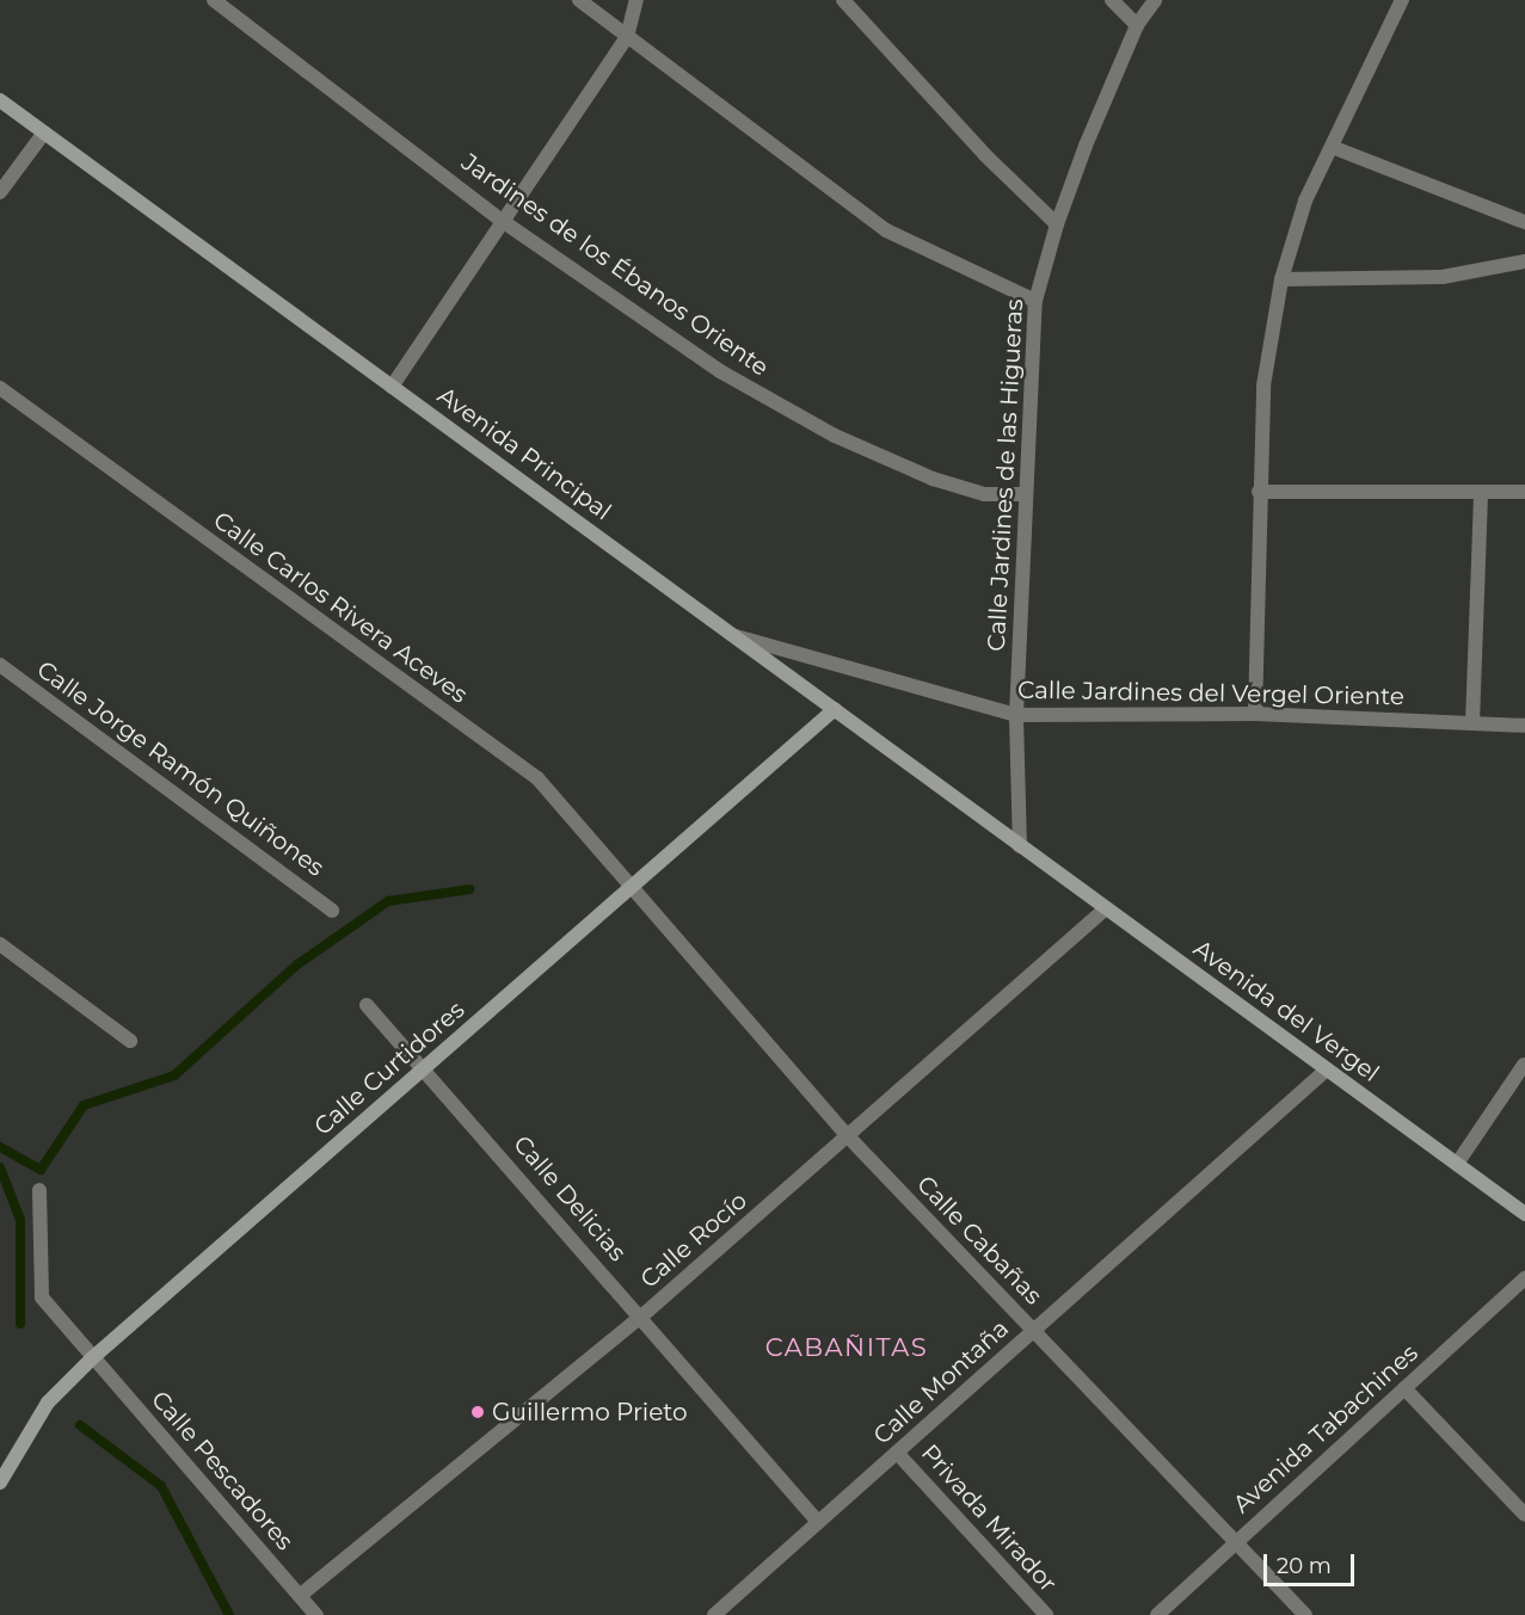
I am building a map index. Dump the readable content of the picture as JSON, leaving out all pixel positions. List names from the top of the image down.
{
  "streets": {
    "street": [
      "Jardines de los Ébanos Oriente",
      "Avenida Principal",
      "Calle Jardines de las Higueras",
      "Calle Carlos Rivera Aceves",
      "Calle Jardines del Vergel Oriente",
      "Calle Jorge Ramón Quiñones",
      "Avenida del Vergel",
      "Calle Curtidores",
      "Calle Delicias",
      "Calle Rocío",
      "Calle Cabañas",
      "Calle Montaña",
      "Avenida Tabachines",
      "Calle Pescadores",
      "Privada Mirador"
    ]
  },
  "crossings": [
    ["Jardines de los Ébanos Oriente", "Calle Jardines de las Higueras"],
    ["Avenida Principal", "Calle Jardines de las Higueras"],
    ["Avenida Principal", "Calle Jardines del Vergel Oriente"],
    ["Avenida Principal", "Avenida del Vergel"],
    ["Avenida Principal", "Calle Curtidores"],
    ["Calle Jardines de las Higueras", "Calle Jardines del Vergel Oriente"],
    ["Calle Jardines de las Higueras", "Avenida del Vergel"],
    ["Calle Carlos Rivera Aceves", "Calle Curtidores"],
    ["Calle Carlos Rivera Aceves", "Calle Cabañas"],
    ["Avenida del Vergel", "Calle Rocío"],
    ["Avenida del Vergel", "Calle Montaña"],
    ["Calle Curtidores", "Calle Delicias"],
    ["Calle Curtidores", "Calle Cabañas"],
    ["Calle Curtidores", "Calle Pescadores"],
    ["Calle Delicias", "Calle Rocío"],
    ["Calle Delicias", "Calle Montaña"],
    ["Calle Rocío", "Calle Cabañas"],
    ["Calle Rocío", "Calle Pescadores"],
    ["Calle Cabañas", "Calle Montaña"],
    ["Calle Cabañas", "Avenida Tabachines"],
    ["Calle Montaña", "Privada Mirador"]
  ],
  "districts": ["CABAÑITAS"],
  "places": ["Guillermo Prieto"],
  "scale_bar": "20 m"
}
